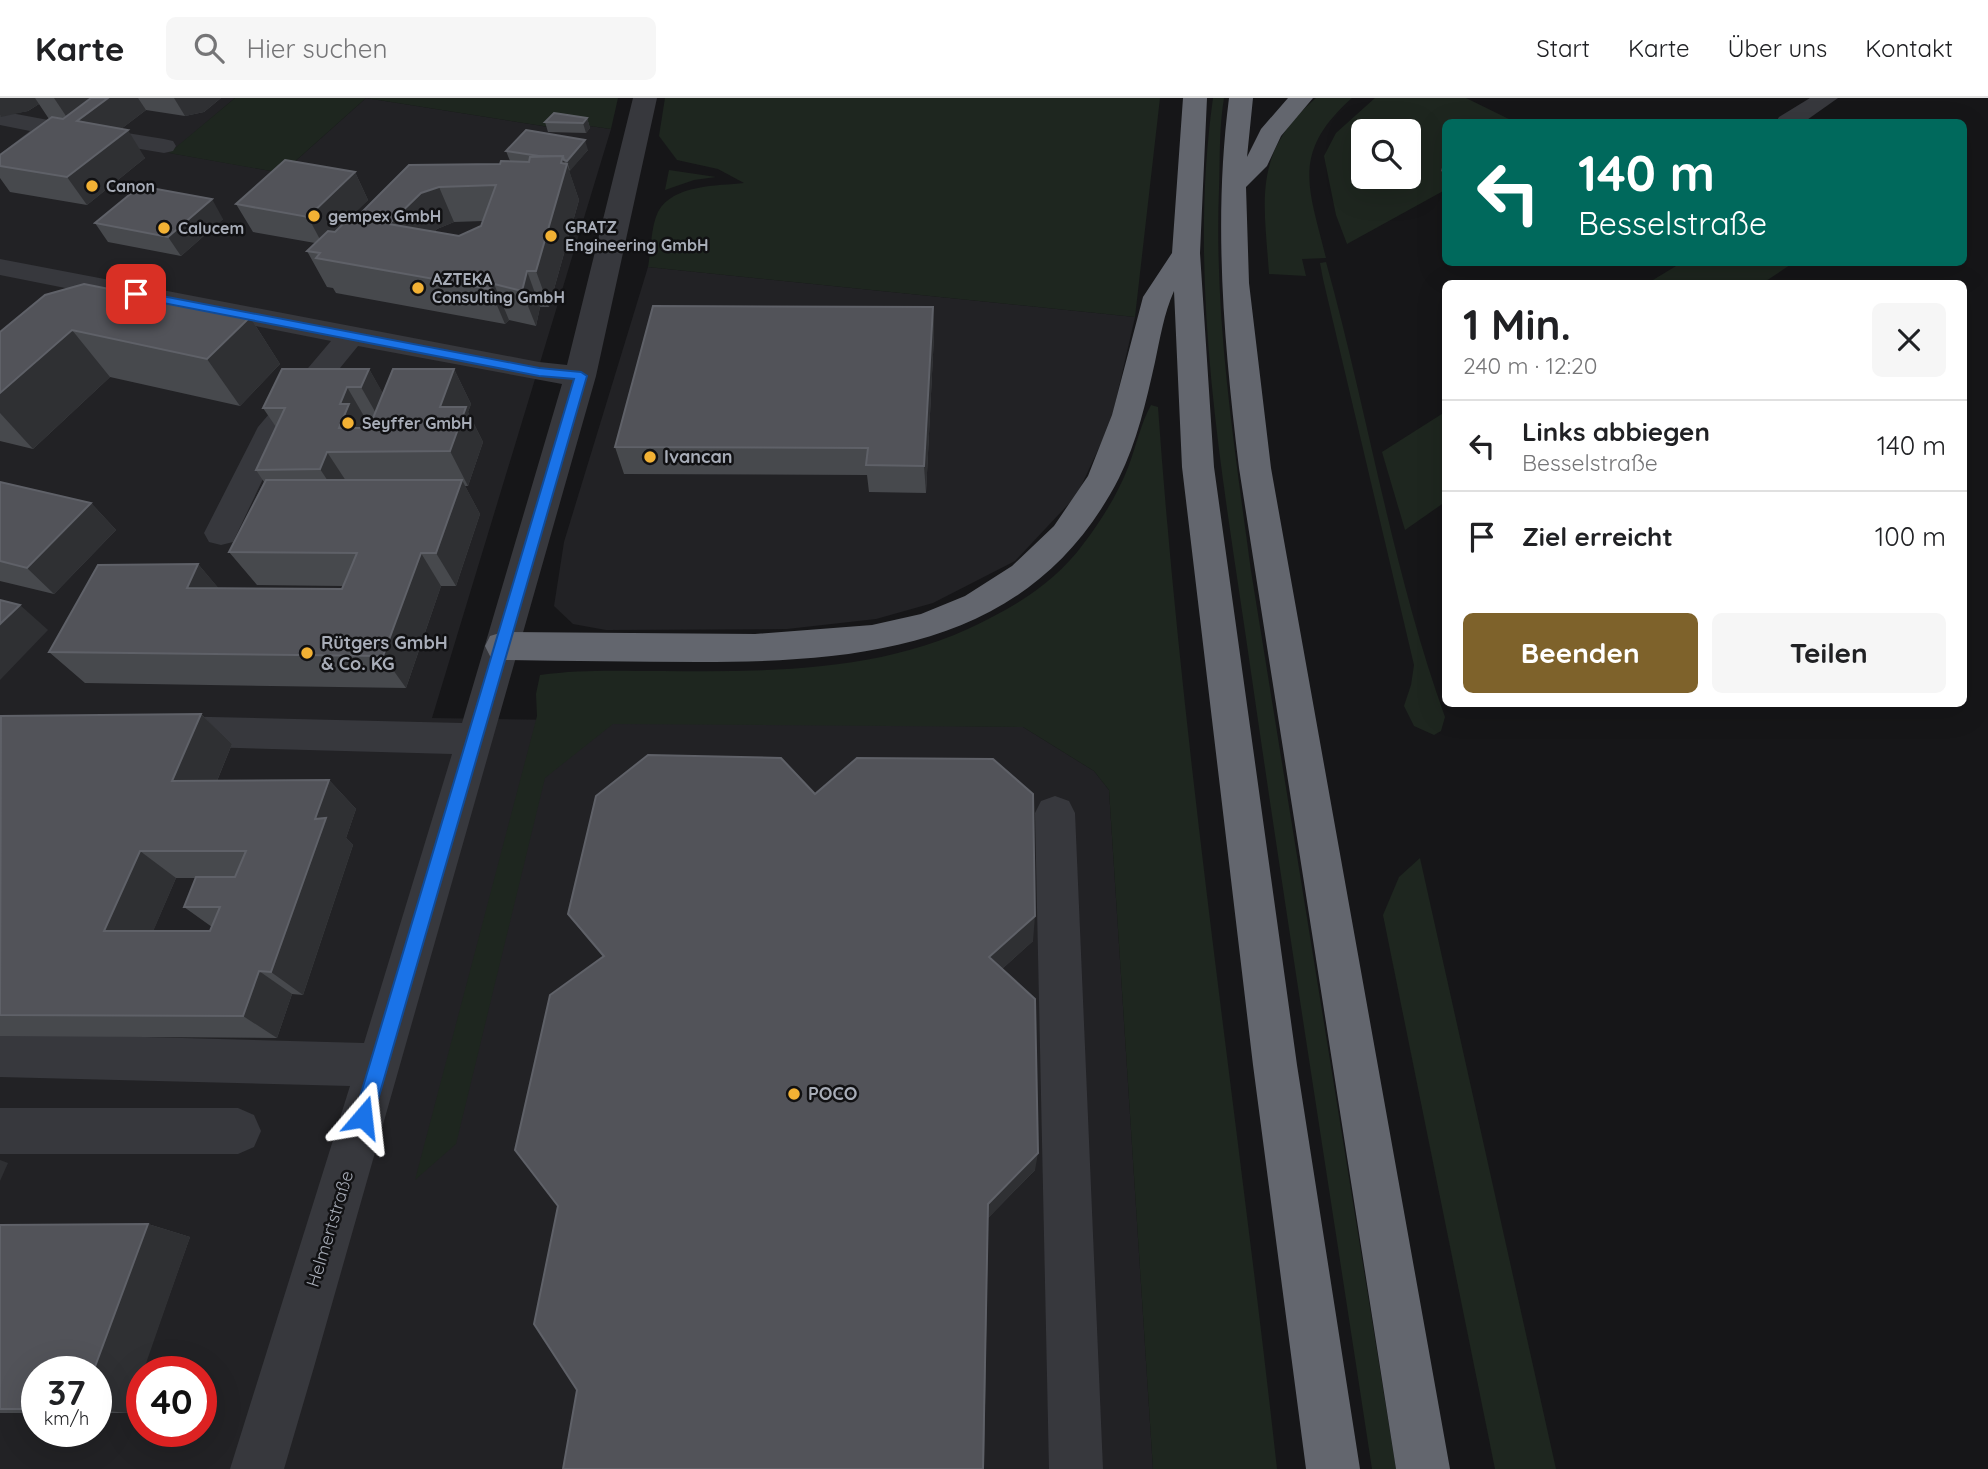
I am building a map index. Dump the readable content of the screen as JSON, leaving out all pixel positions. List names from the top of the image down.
{
  "streets": {
    "street": ["Helmertstraße"]
  },
  "places": [
    "Canon",
    "gempex GmbH",
    "Calucem",
    "GRATZ Engineering GmbH",
    "AZTEKA Consulting GmbH",
    "Seyffer GmbH",
    "Ivancan",
    "Rütgers GmbH & Co. KG",
    "POCO"
  ],
  "page": {
    "header": "Karte",
    "search": "Hier suchen",
    "nav": [
      "Start",
      "Karte",
      "Über uns",
      "Kontakt"
    ],
    "turn": ["140 m", "Besselstraße"],
    "heading": ["1 Min.", "240 m · 12:20"],
    "list": [
      {
        "name": "Links abbiegen",
        "note": "Besselstraße",
        "value": "140 m"
      },
      {
        "name": "Ziel erreicht",
        "value": "100 m"
      }
    ],
    "buttons": ["Beenden", "Teilen"],
    "speed": "37 km/h",
    "limit": "40"
  }
}
